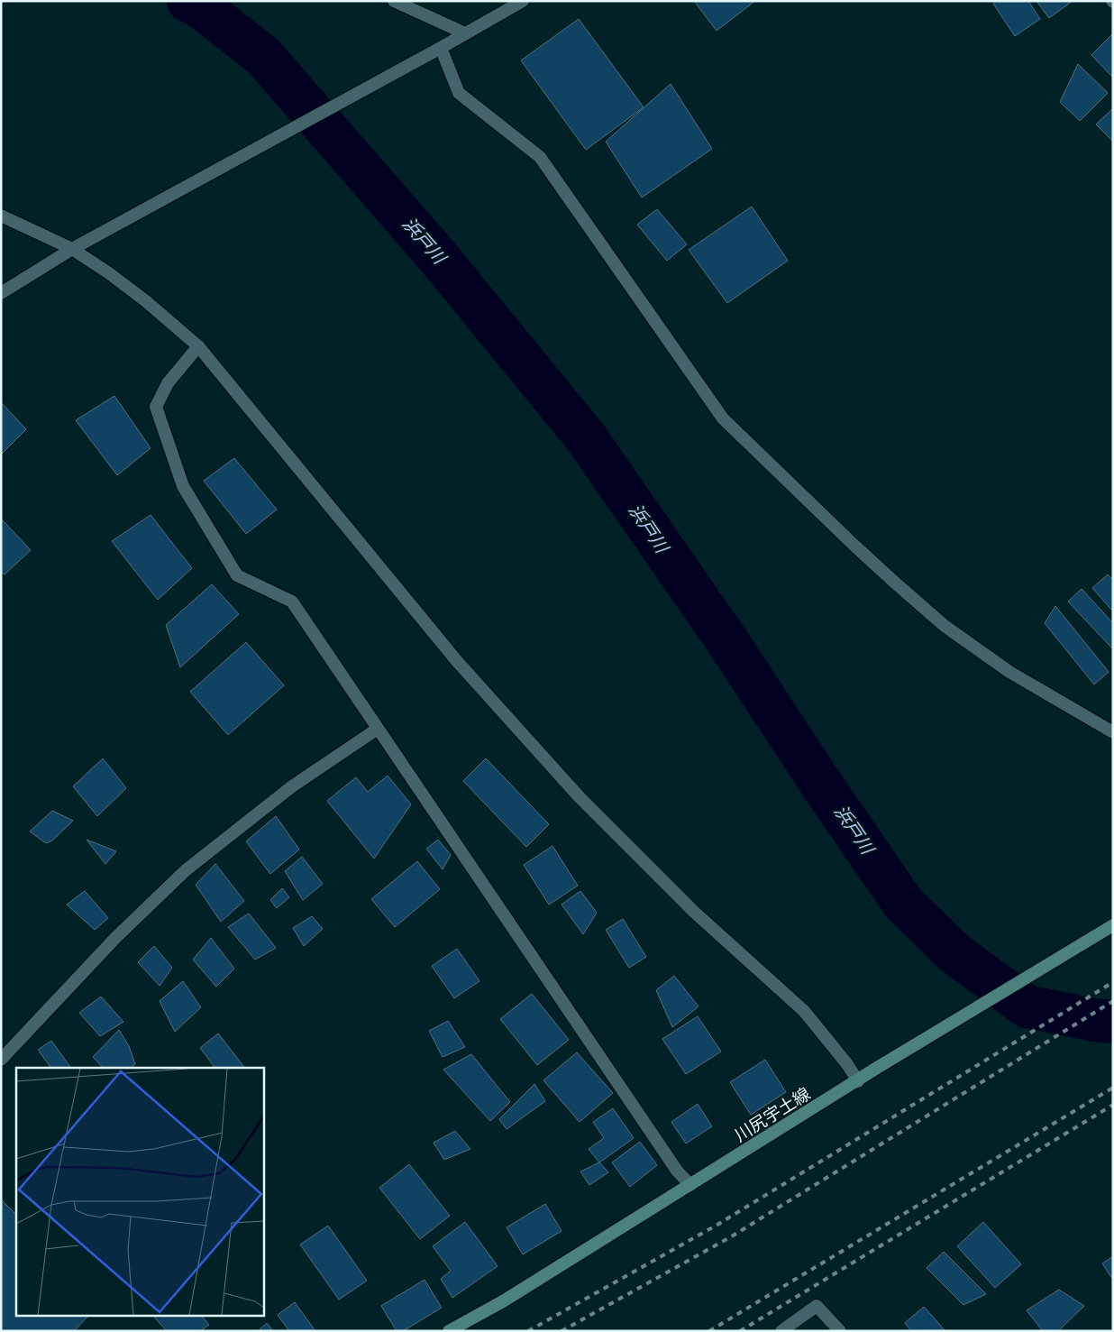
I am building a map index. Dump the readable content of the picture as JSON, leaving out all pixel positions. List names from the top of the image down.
{
  "streets": {
    "main road": ["川尻宇土線"]
  },
  "water": ["浜戸川"]
}
